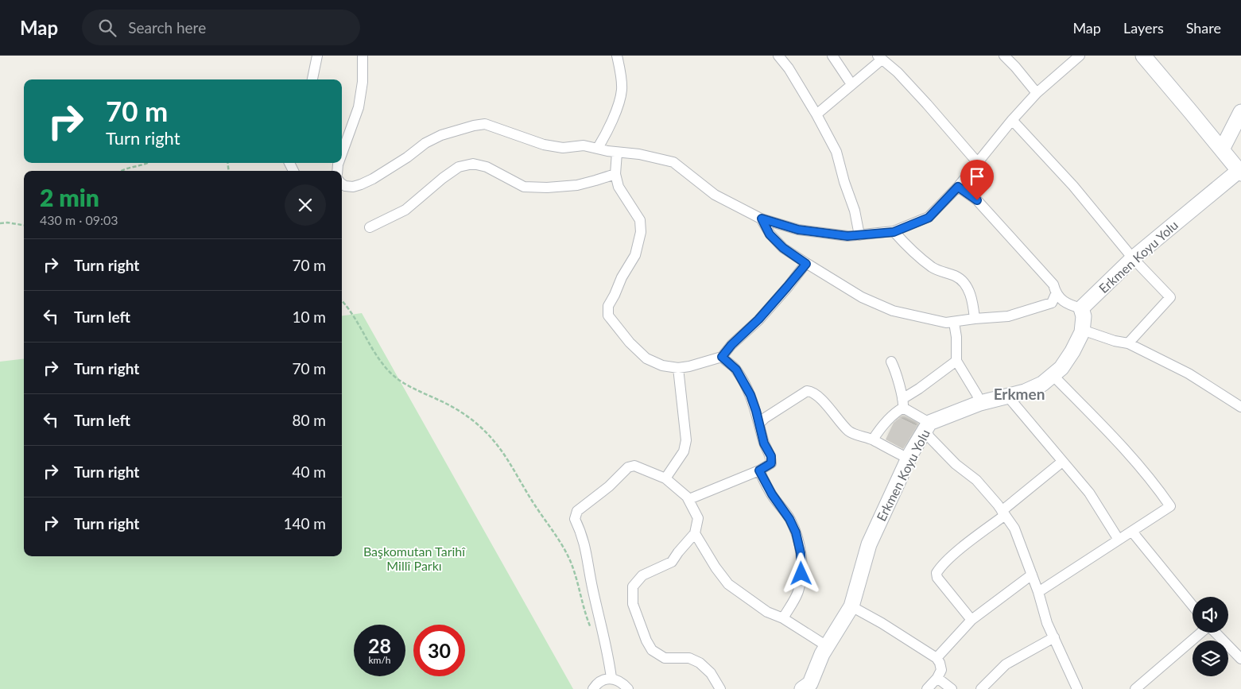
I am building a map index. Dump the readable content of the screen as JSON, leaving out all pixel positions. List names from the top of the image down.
{
  "streets": {
    "street": ["Erkmen Koyu Yolu"]
  },
  "districts": ["Erkmen"],
  "parks": ["Başkomutan Tarihî Millî Parkı"],
  "page": {
    "header": "Map",
    "search": "Search here",
    "nav": ["Map", "Layers", "Share"],
    "turn": ["70 m", "Turn right"],
    "heading": ["2 min", "430 m · 09:03"],
    "list": [
      {
        "name": "Turn right",
        "value": "70 m"
      },
      {
        "name": "Turn left",
        "value": "10 m"
      },
      {
        "name": "Turn right",
        "value": "70 m"
      },
      {
        "name": "Turn left",
        "value": "80 m"
      },
      {
        "name": "Turn right",
        "value": "40 m"
      },
      {
        "name": "Turn right",
        "value": "140 m"
      }
    ],
    "speed": "28 km/h",
    "limit": "30"
  }
}
